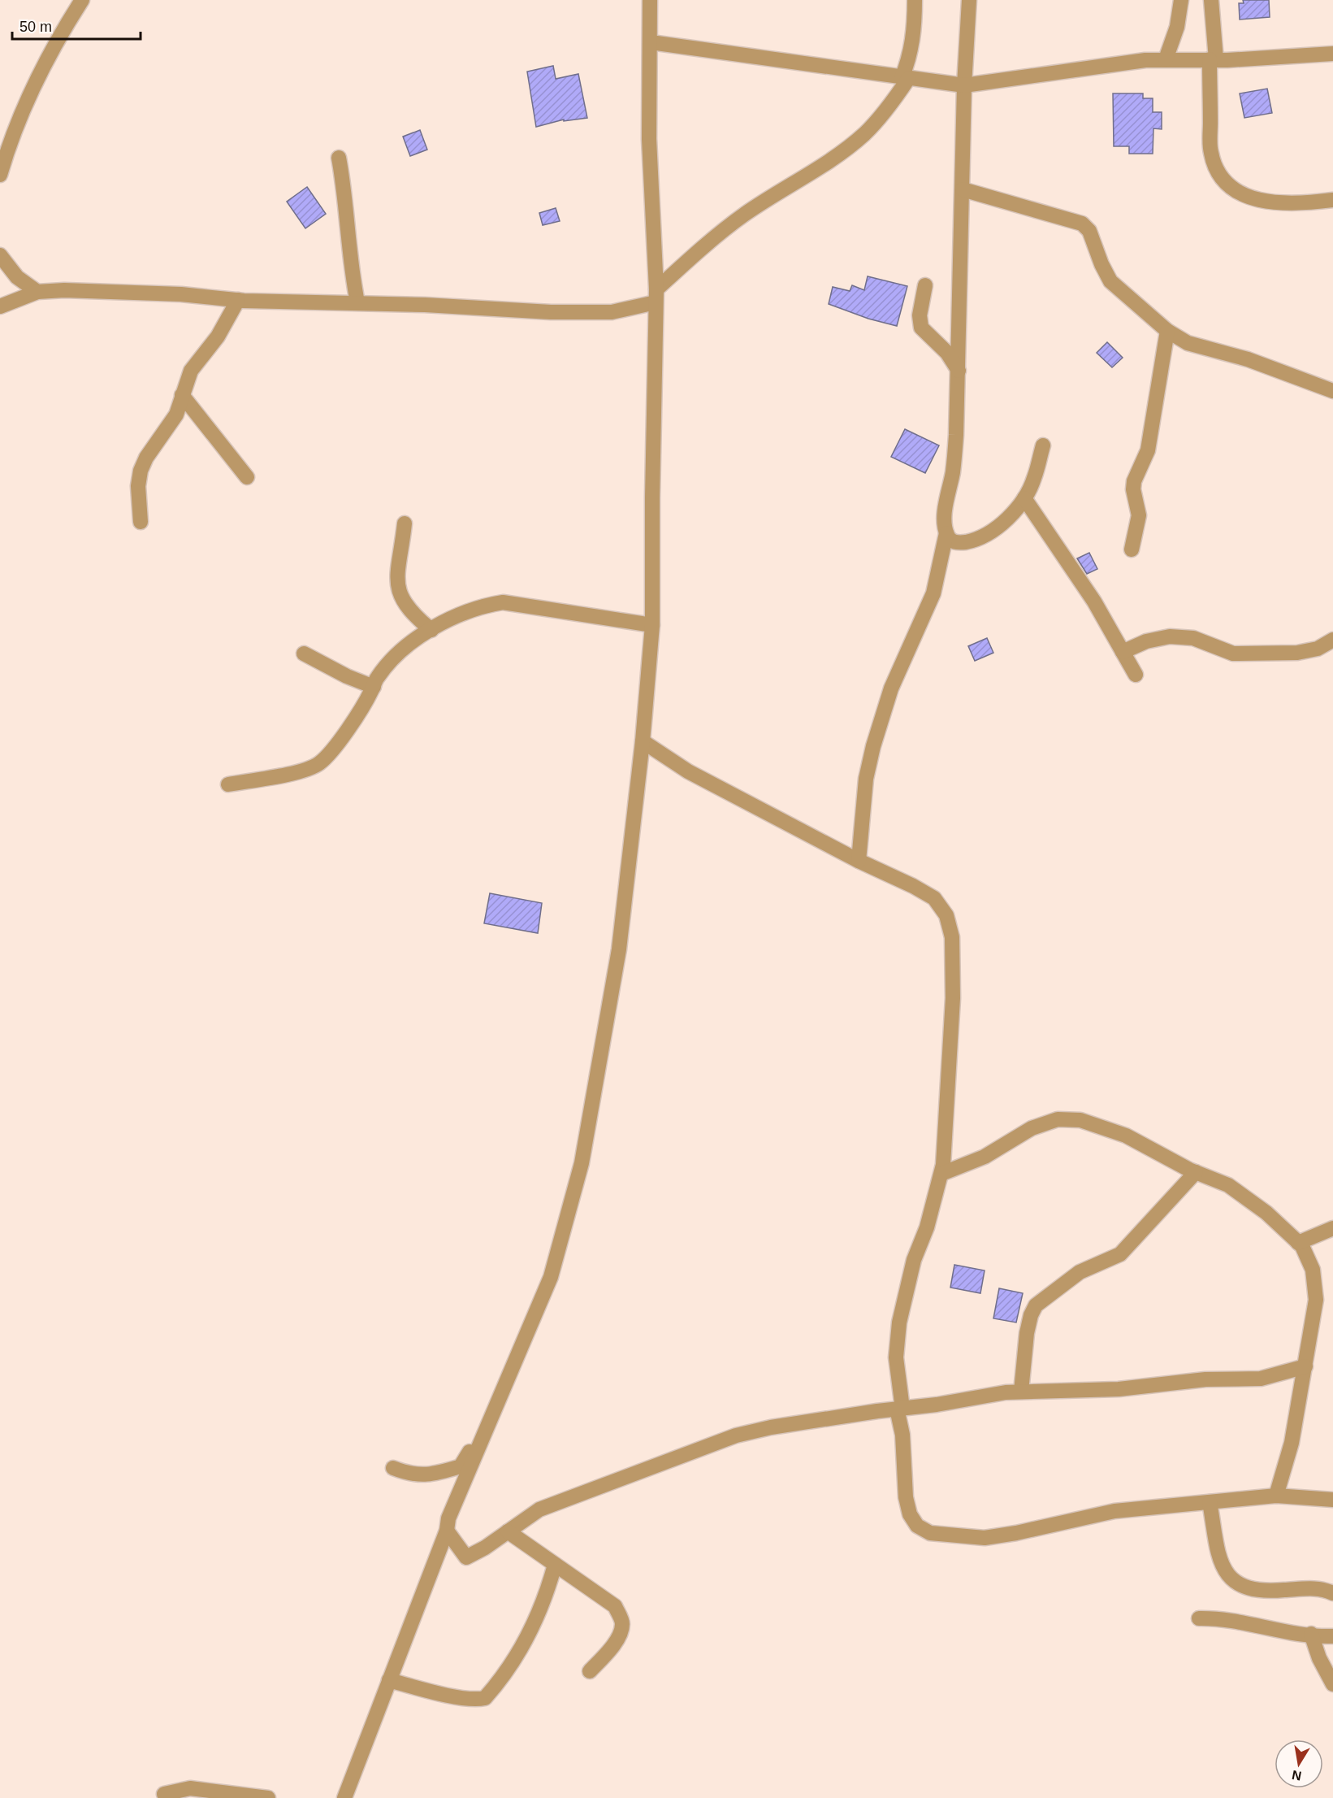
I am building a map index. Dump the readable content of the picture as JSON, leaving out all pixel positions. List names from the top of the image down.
{
  "scale_bar": "50 m",
  "north": "bottom"
}
